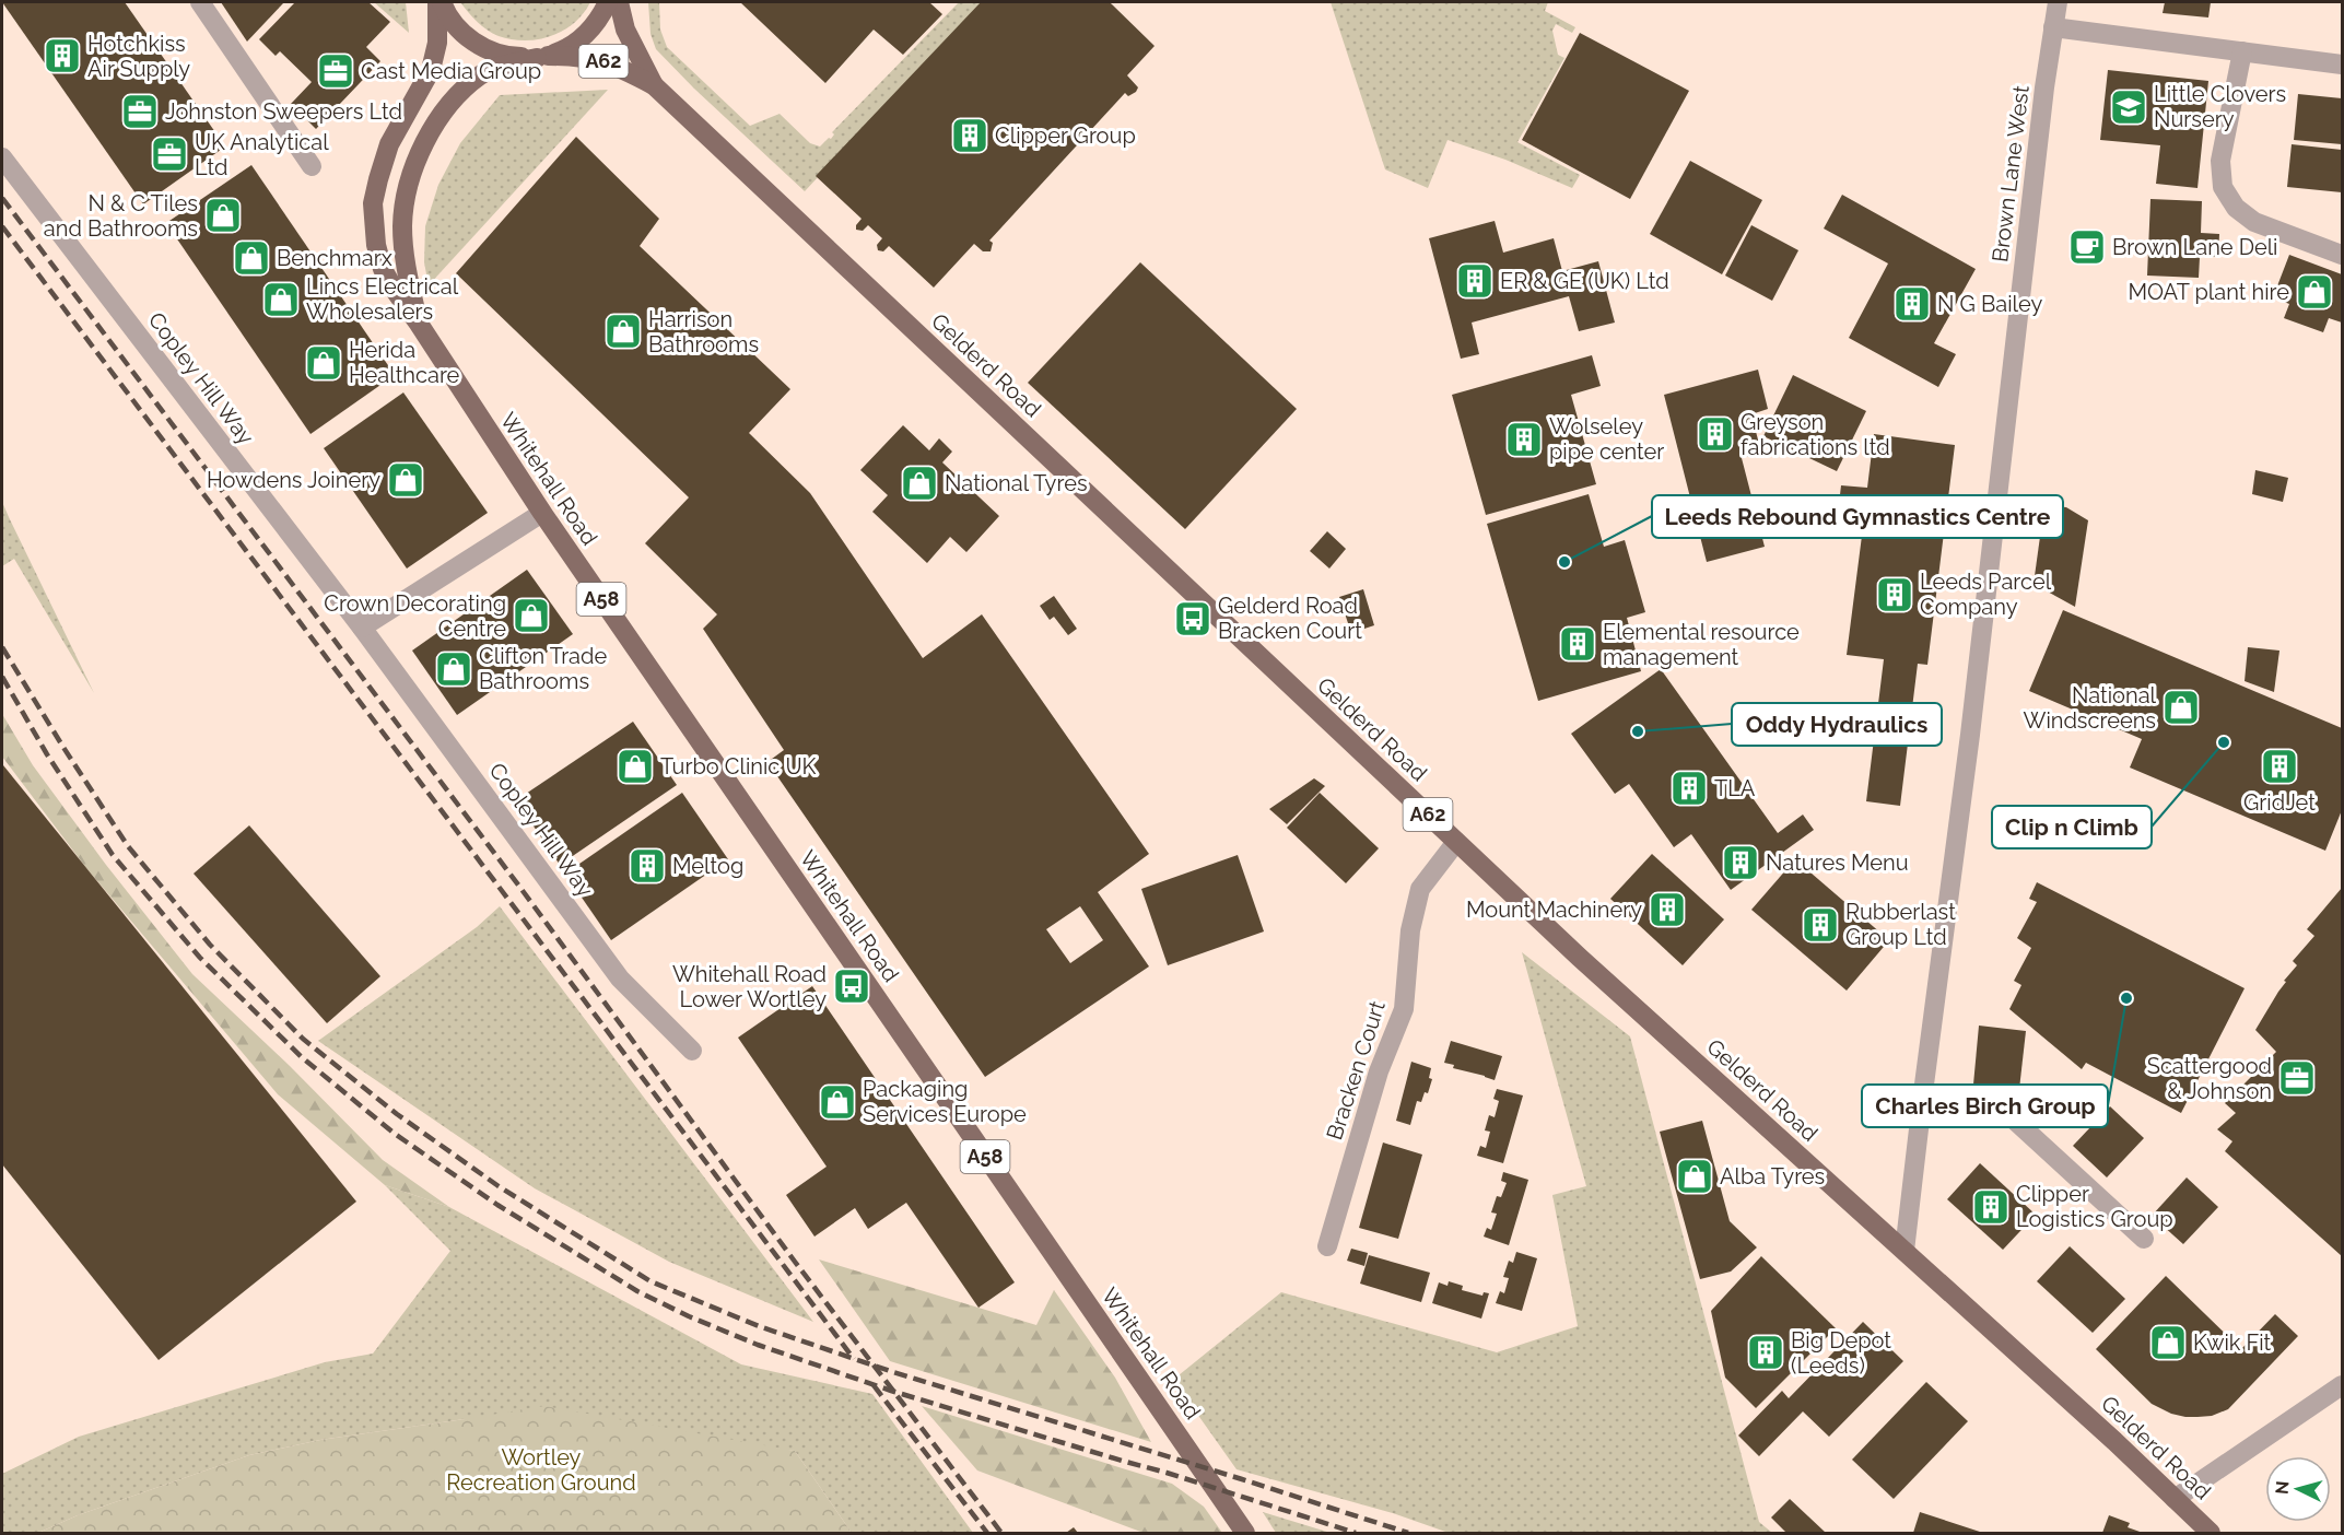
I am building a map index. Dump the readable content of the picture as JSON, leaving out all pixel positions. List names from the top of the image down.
{
  "streets": {
    "main road": [
      "A62",
      "Gelderd Road",
      "Whitehall Road",
      "A58"
    ],
    "street": ["Brown Lane West", "Copley Hill Way", "Bracken Court"]
  },
  "crossings": [
    ["Brown Lane West", "Gelderd Road"],
    ["Gelderd Road", "Whitehall Road"],
    ["Gelderd Road", "A58"],
    ["Gelderd Road", "Bracken Court"],
    ["Whitehall Road", "A58"]
  ],
  "parks": ["Wortley Recreation Ground"],
  "places": {
    "building": [
      "Hotchkiss Air Supply",
      "Clipper Group",
      "ER & GE (UK) Ltd",
      "N G Bailey",
      "Greyson fabrications ltd",
      "Wolseley pipe center",
      "Leeds Parcel Company",
      "Elemental resource management",
      "GridJet",
      "TLA",
      "Natures Menu",
      "Meltog",
      "Mount Machinery",
      "Rubberlast Group Ltd",
      "Clipper Logistics Group",
      "Big Depot (Leeds)"
    ],
    "office": [
      "Cast Media Group",
      "Johnston Sweepers Ltd",
      "UK Analytical Ltd",
      "Scattergood & Johnson"
    ],
    "school or university": ["Little Clovers Nursery"],
    "shop": [
      "N & C Tiles and Bathrooms",
      "Benchmarx",
      "MOAT plant hire",
      "Lincs Electrical Wholesalers",
      "Harrison Bathrooms",
      "Herida Healthcare",
      "Howdens Joinery",
      "National Tyres",
      "Crown Decorating Centre",
      "Clifton Trade Bathrooms",
      "National Windscreens",
      "Turbo Clinic UK",
      "Packaging Services Europe",
      "Alba Tyres",
      "Kwik Fit"
    ],
    "cafe": ["Brown Lane Deli"],
    "other": [
      "Leeds Rebound Gymnastics Centre",
      "Oddy Hydraulics",
      "Clip n Climb",
      "Charles Birch Group"
    ],
    "bus stop": ["Gelderd Road Bracken Court", "Whitehall Road Lower Wortley"]
  },
  "north": "left"
}
